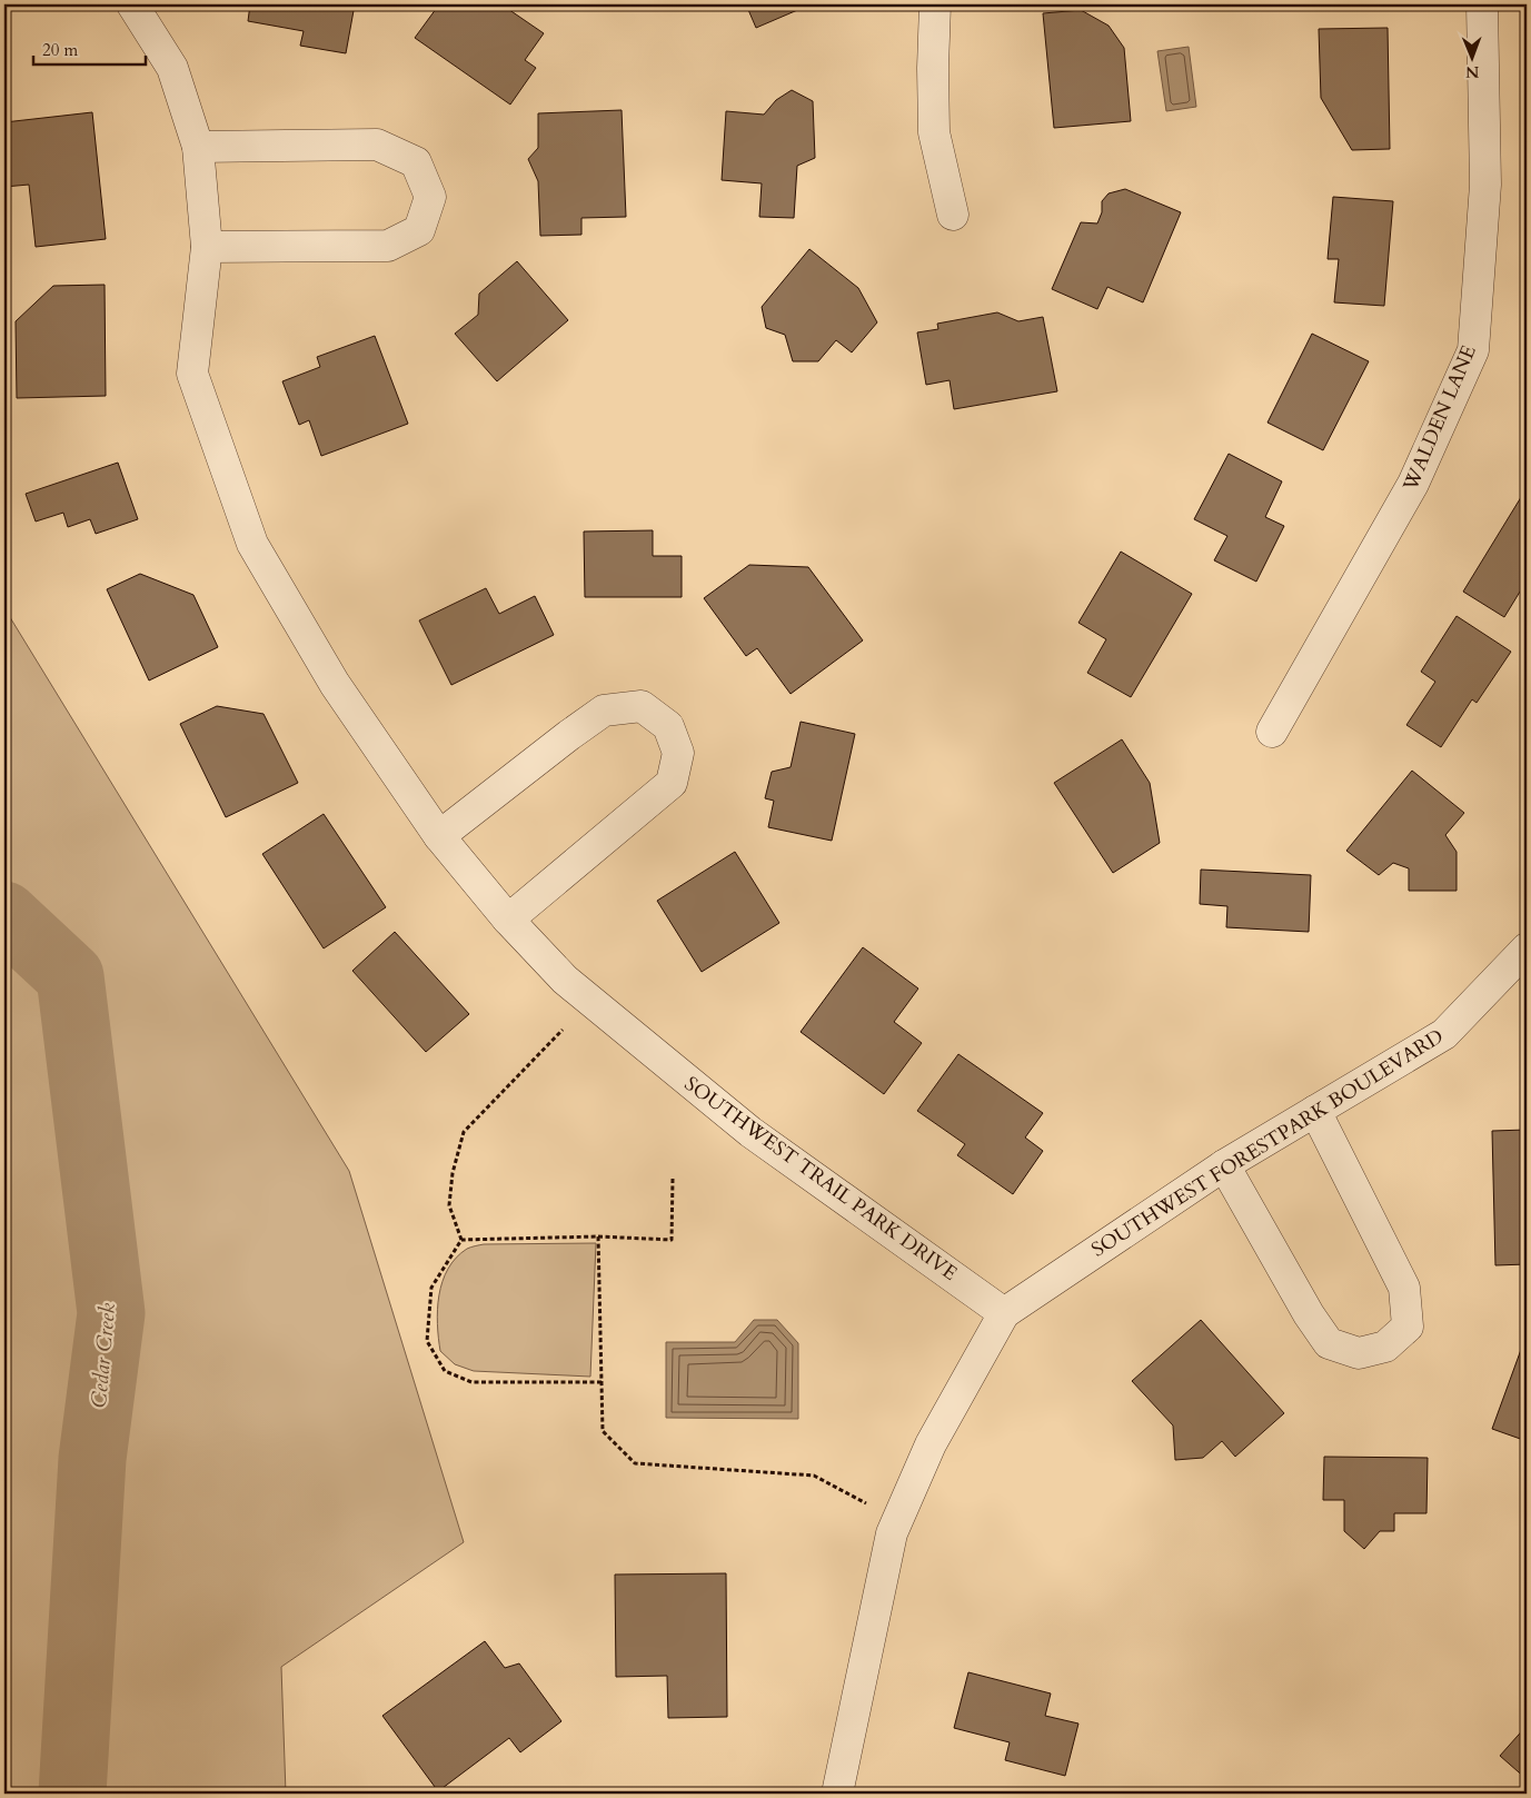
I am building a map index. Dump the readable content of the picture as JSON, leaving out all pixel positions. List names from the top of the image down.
{
  "streets": {
    "street": ["WALDEN LANE", "SOUTHWEST FORESTPARK BOULEVARD", "SOUTHWEST TRAIL PARK DRIVE"]
  },
  "crossings": [
    ["SOUTHWEST FORESTPARK BOULEVARD", "SOUTHWEST TRAIL PARK DRIVE"]
  ],
  "water": ["Cedar Creek"],
  "scale_bar": "20 m",
  "north": "bottom"
}
